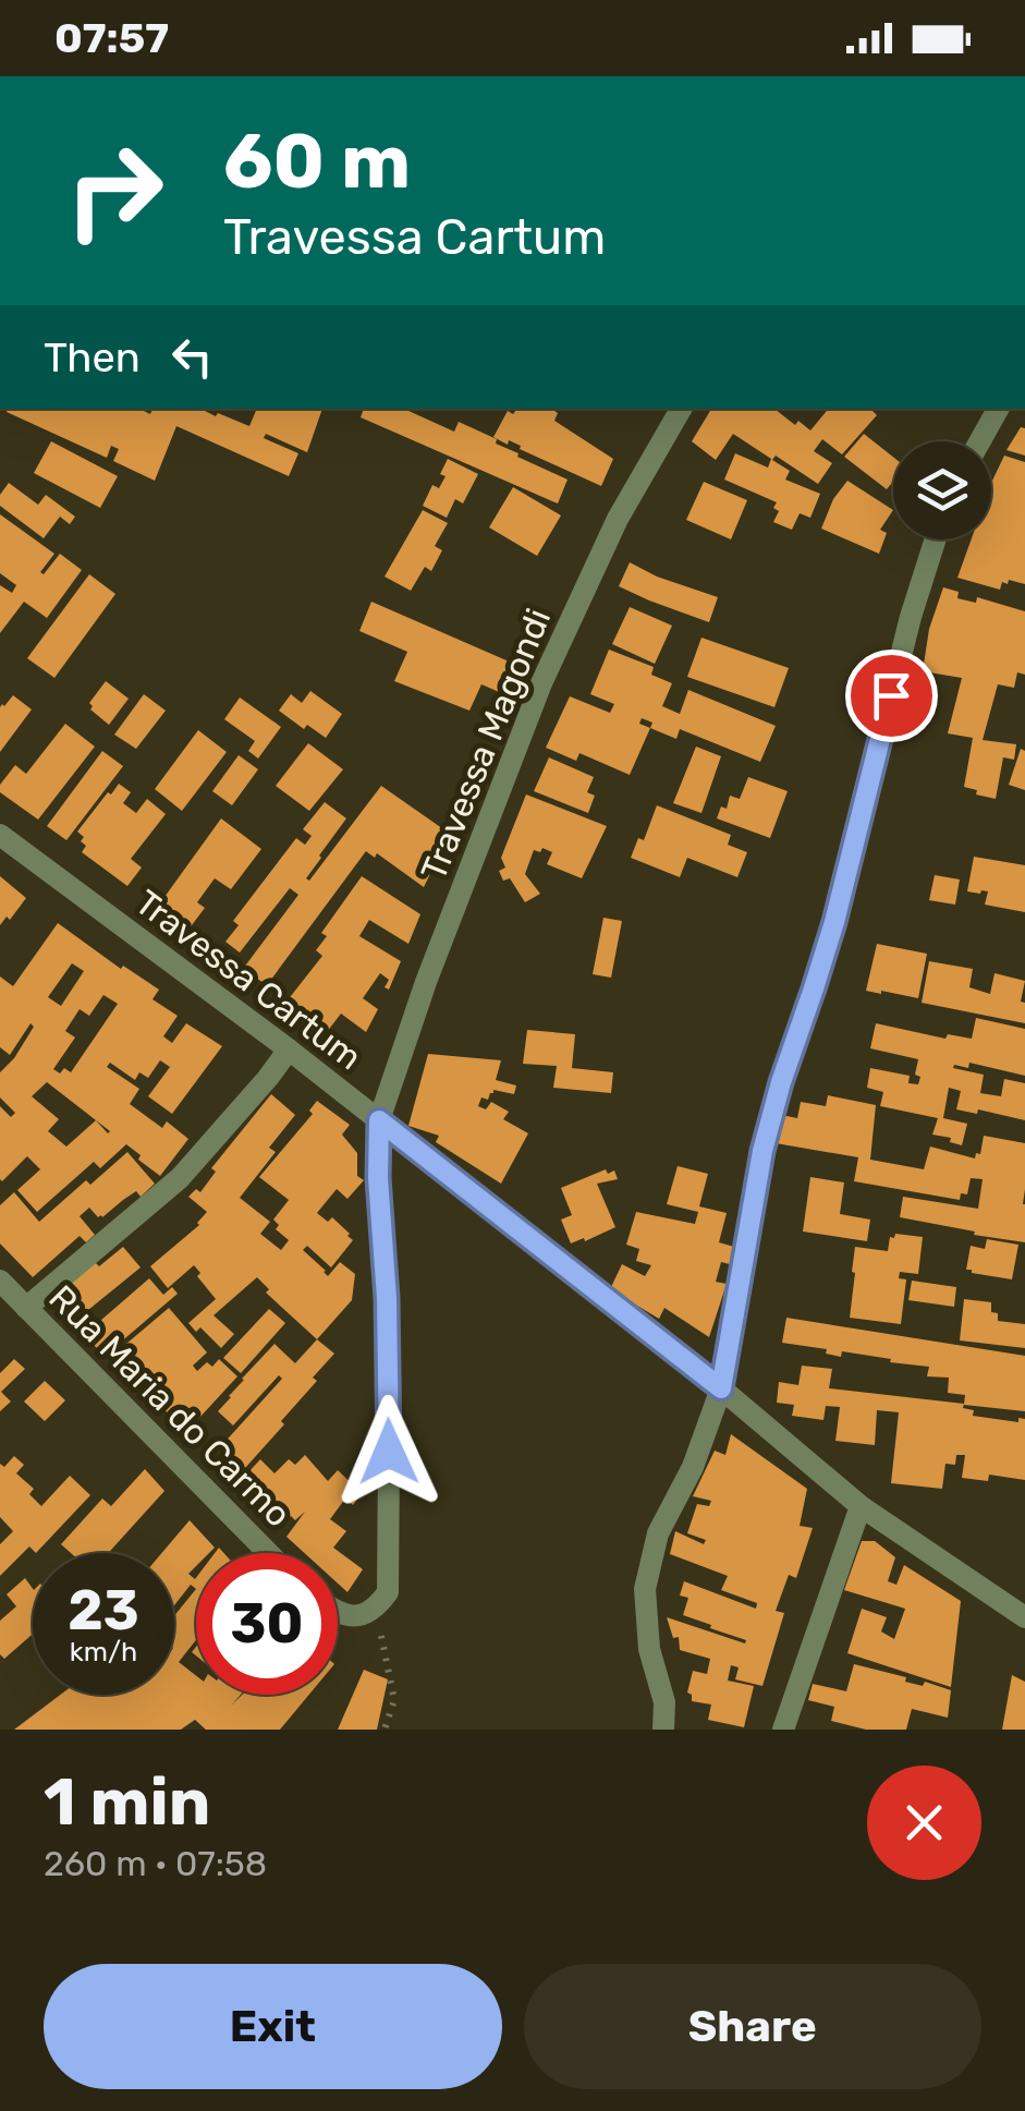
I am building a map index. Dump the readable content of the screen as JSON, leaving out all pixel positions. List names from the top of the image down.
{
  "streets": {
    "street": ["Travessa Magondi", "Travessa Cartum", "Rua Maria do Carmo"]
  },
  "crossings": [
    ["Travessa Magondi", "Travessa Cartum"]
  ],
  "page": {
    "status": "07:57",
    "turn": ["60 m", "Travessa Cartum"],
    "then": "Then",
    "speed": "23 km/h",
    "limit": "30",
    "heading": ["1 min", "260 m · 07:58"],
    "buttons": ["Exit", "Share"]
  }
}
